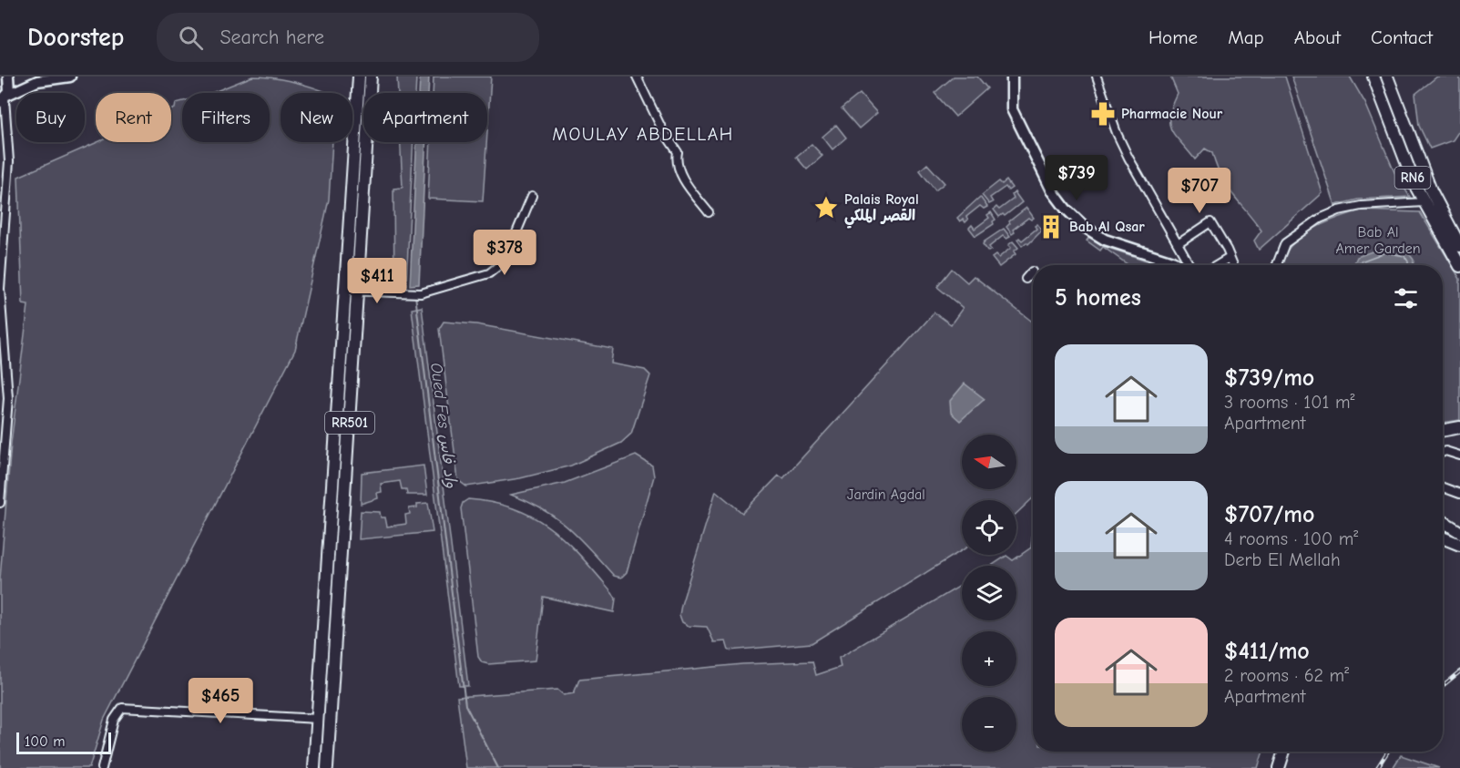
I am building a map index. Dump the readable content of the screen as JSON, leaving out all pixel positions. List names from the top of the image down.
{
  "streets": {
    "main road": ["RN6", "RR501"]
  },
  "districts": ["MOULAY ABDELLAH"],
  "water": ["Oued Fes واد فاس"],
  "parks": ["Bab Al Amer Garden", "Jardin Agdal"],
  "places": {
    "pharmacy": ["Pharmacie Nour"],
    "place": ["Palais Royal القصر الملكي"],
    "building": ["Bab Al Qsar"]
  },
  "scale_bar": "100 m",
  "north": "left",
  "page": {
    "header": "Doorstep",
    "search": "Search here",
    "nav": [
      "Home",
      "Map",
      "About",
      "Contact"
    ],
    "chip": [
      "Buy",
      "Rent",
      "Filters",
      "New",
      "Apartment"
    ],
    "price": [
      "$739",
      "$707",
      "$378",
      "$411",
      "$465"
    ],
    "heading": "5 homes",
    "list": [
      {
        "name": "$739/mo",
        "note": "3 rooms · 101 m² · Apartment"
      },
      {
        "name": "$707/mo",
        "note": "4 rooms · 100 m² · Derb El Mellah"
      },
      {
        "name": "$411/mo",
        "note": "2 rooms · 62 m² · Apartment"
      }
    ],
    "map_buttons": ["+", "−"],
    "scale": "100 m"
  }
}
